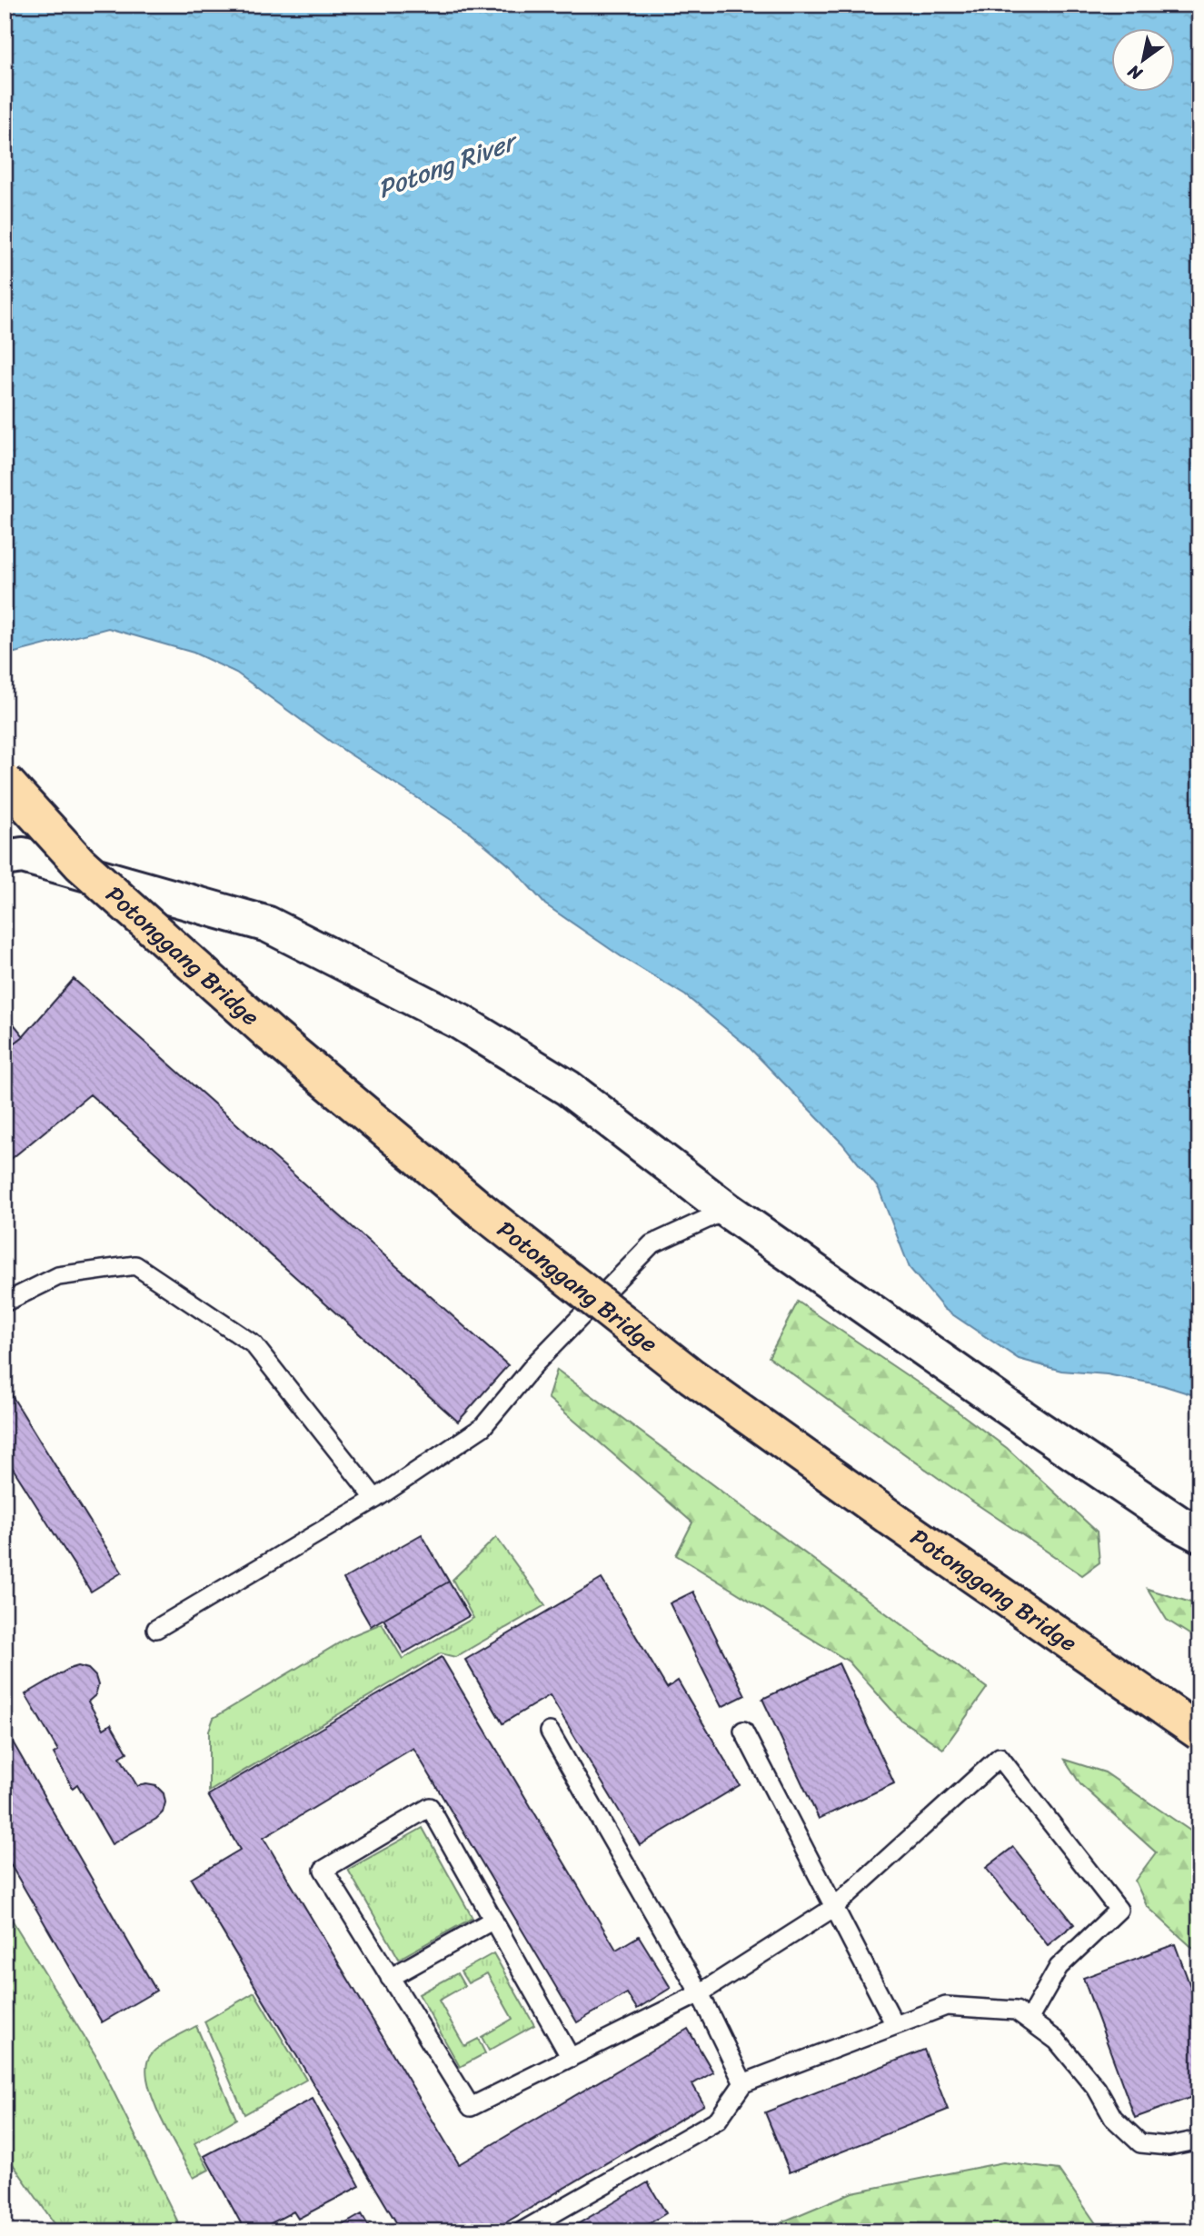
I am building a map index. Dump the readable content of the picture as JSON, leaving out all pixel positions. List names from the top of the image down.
{
  "streets": {
    "highway": ["Potonggang Bridge"]
  },
  "water": ["Potong River"],
  "north": "bottom left"
}
